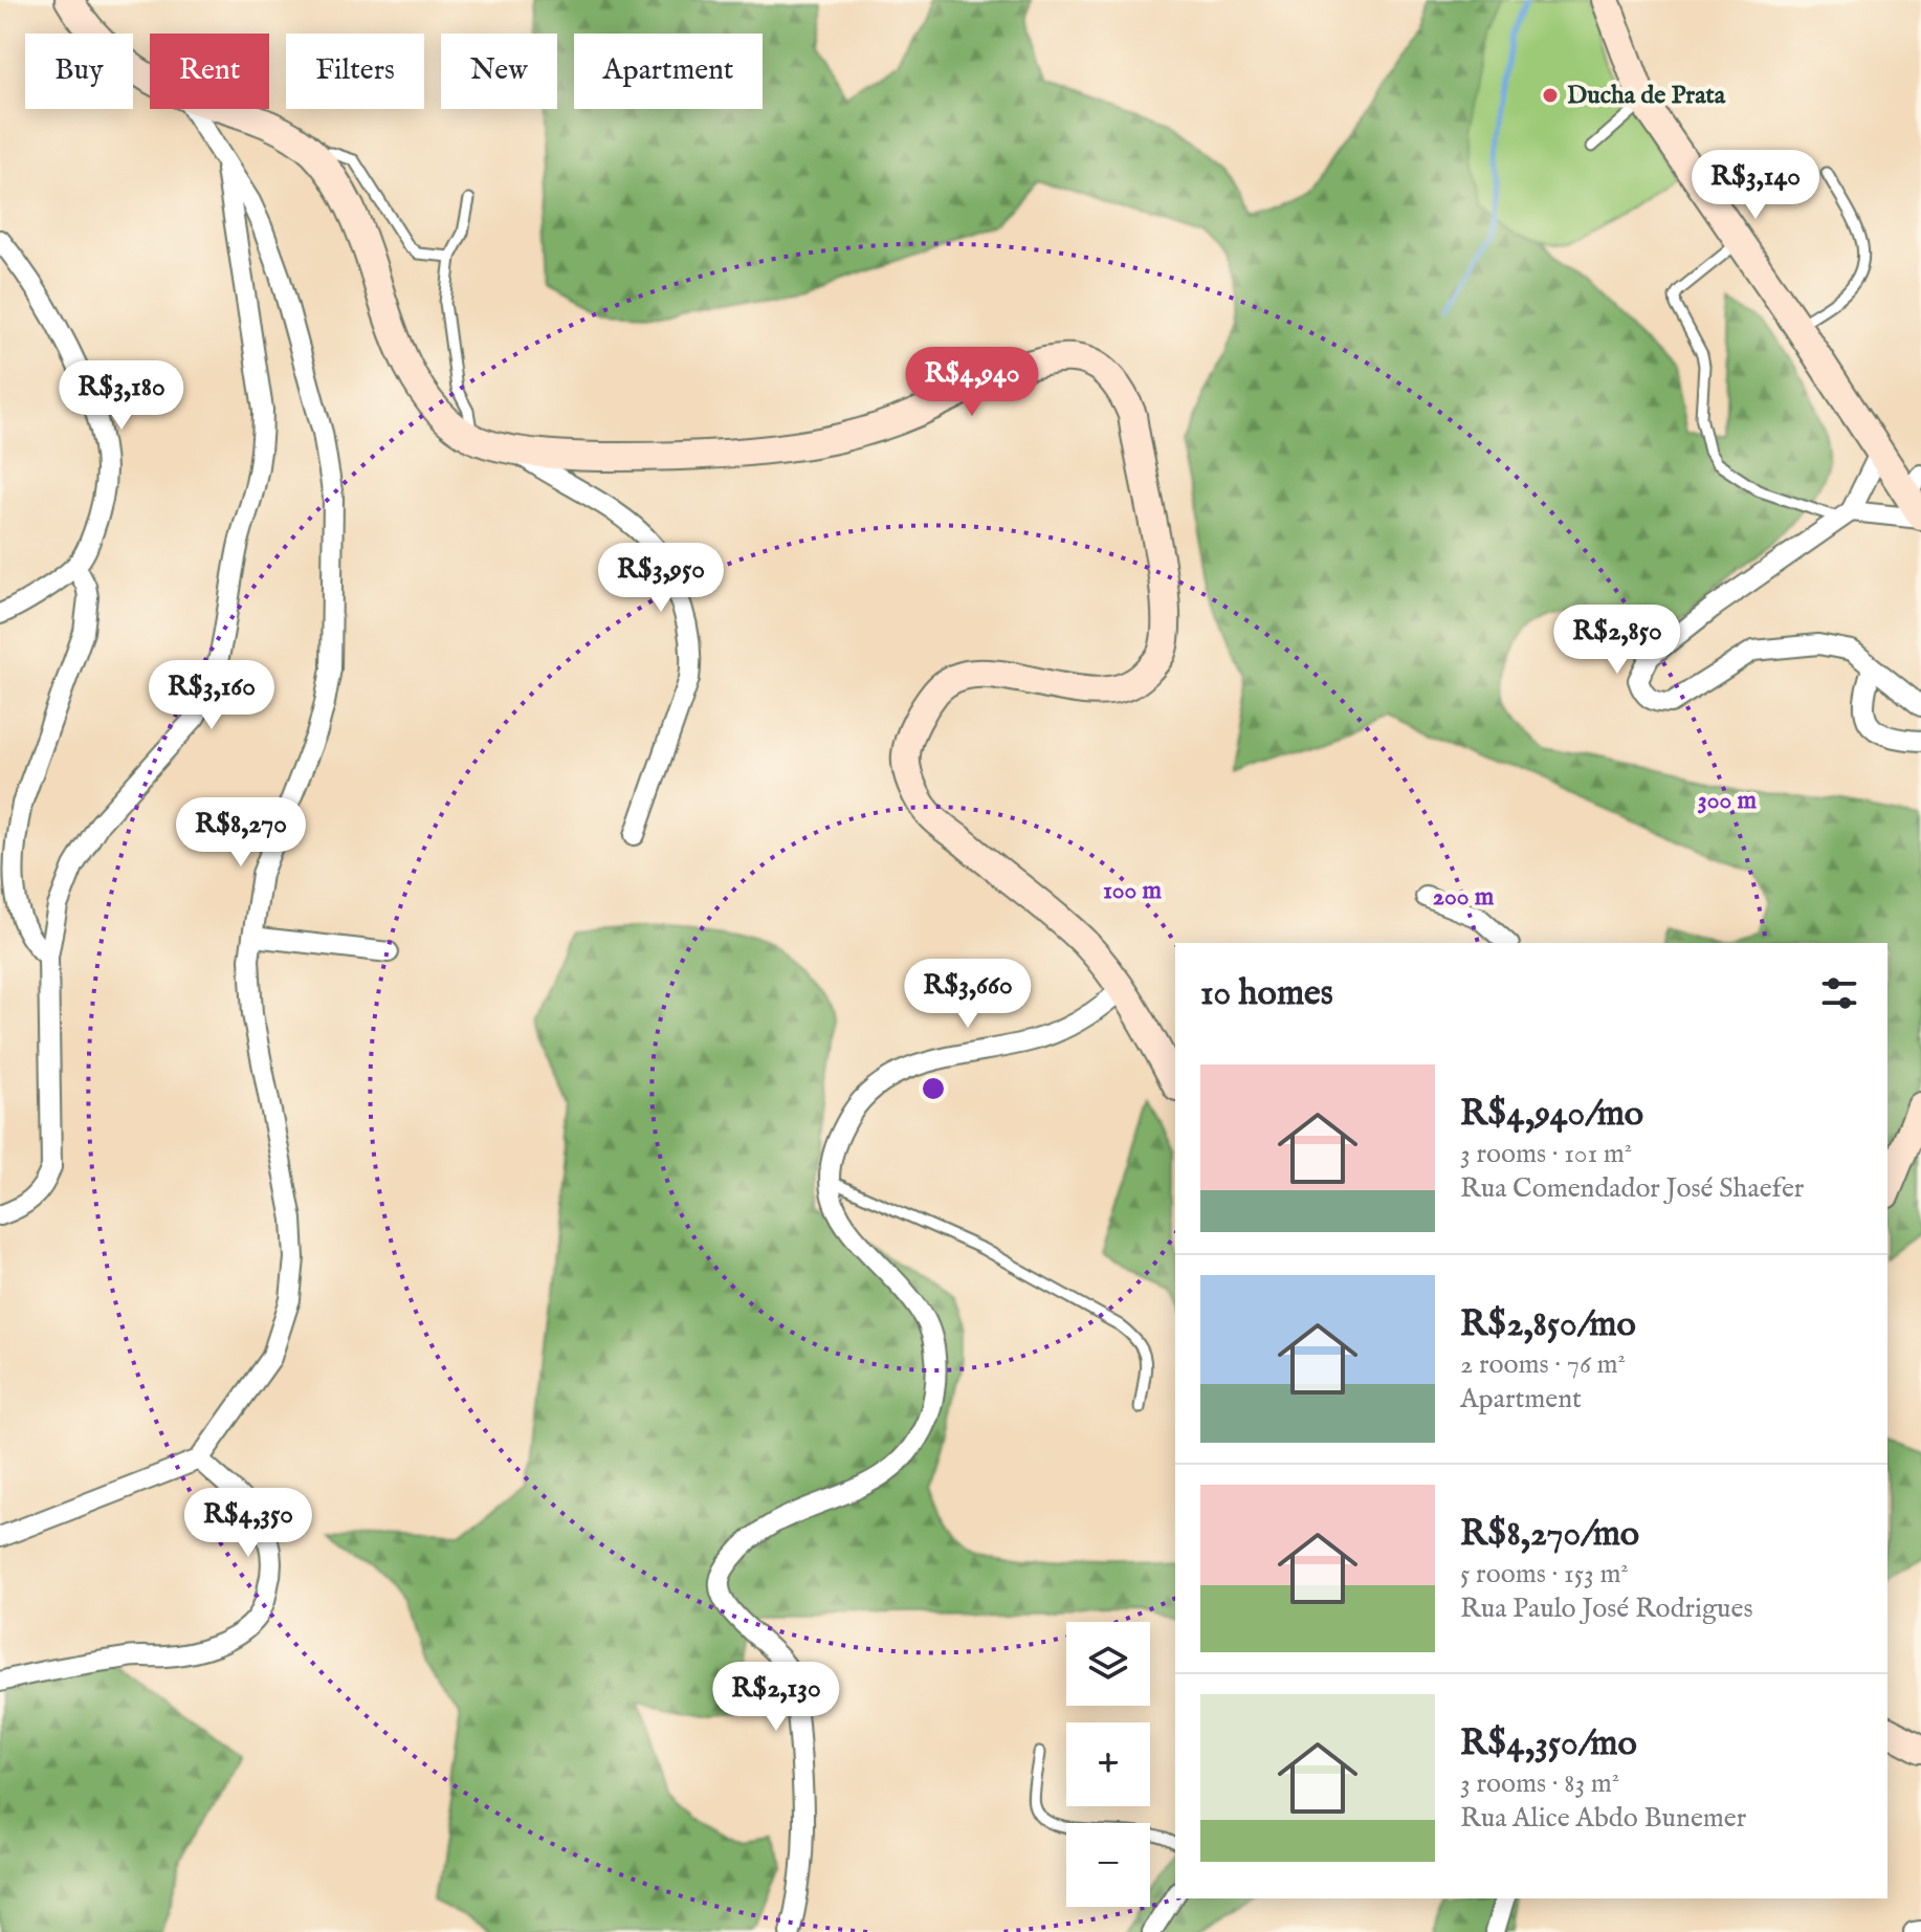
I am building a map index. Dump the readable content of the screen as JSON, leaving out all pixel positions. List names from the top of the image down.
{
  "places": ["Ducha de Prata"],
  "page": {
    "chip": [
      "Buy",
      "Rent",
      "Filters",
      "New",
      "Apartment"
    ],
    "price": [
      "R$3,140",
      "R$4,940",
      "R$3,180",
      "R$3,950",
      "R$2,850",
      "R$3,160",
      "R$8,270",
      "R$3,660",
      "R$4,350",
      "R$2,130"
    ],
    "heading": "10 homes",
    "list": [
      {
        "name": "R$4,940/mo",
        "note": "3 rooms · 101 m² · Rua Comendador José Shaefer"
      },
      {
        "name": "R$2,850/mo",
        "note": "2 rooms · 76 m² · Apartment"
      },
      {
        "name": "R$8,270/mo",
        "note": "5 rooms · 153 m² · Rua Paulo José Rodrigues"
      },
      {
        "name": "R$4,350/mo",
        "note": "3 rooms · 83 m² · Rua Alice Abdo Bunemer"
      }
    ],
    "map_buttons": ["+", "−"]
  },
  "rings": ["300 m", "100 m", "200 m"]
}
